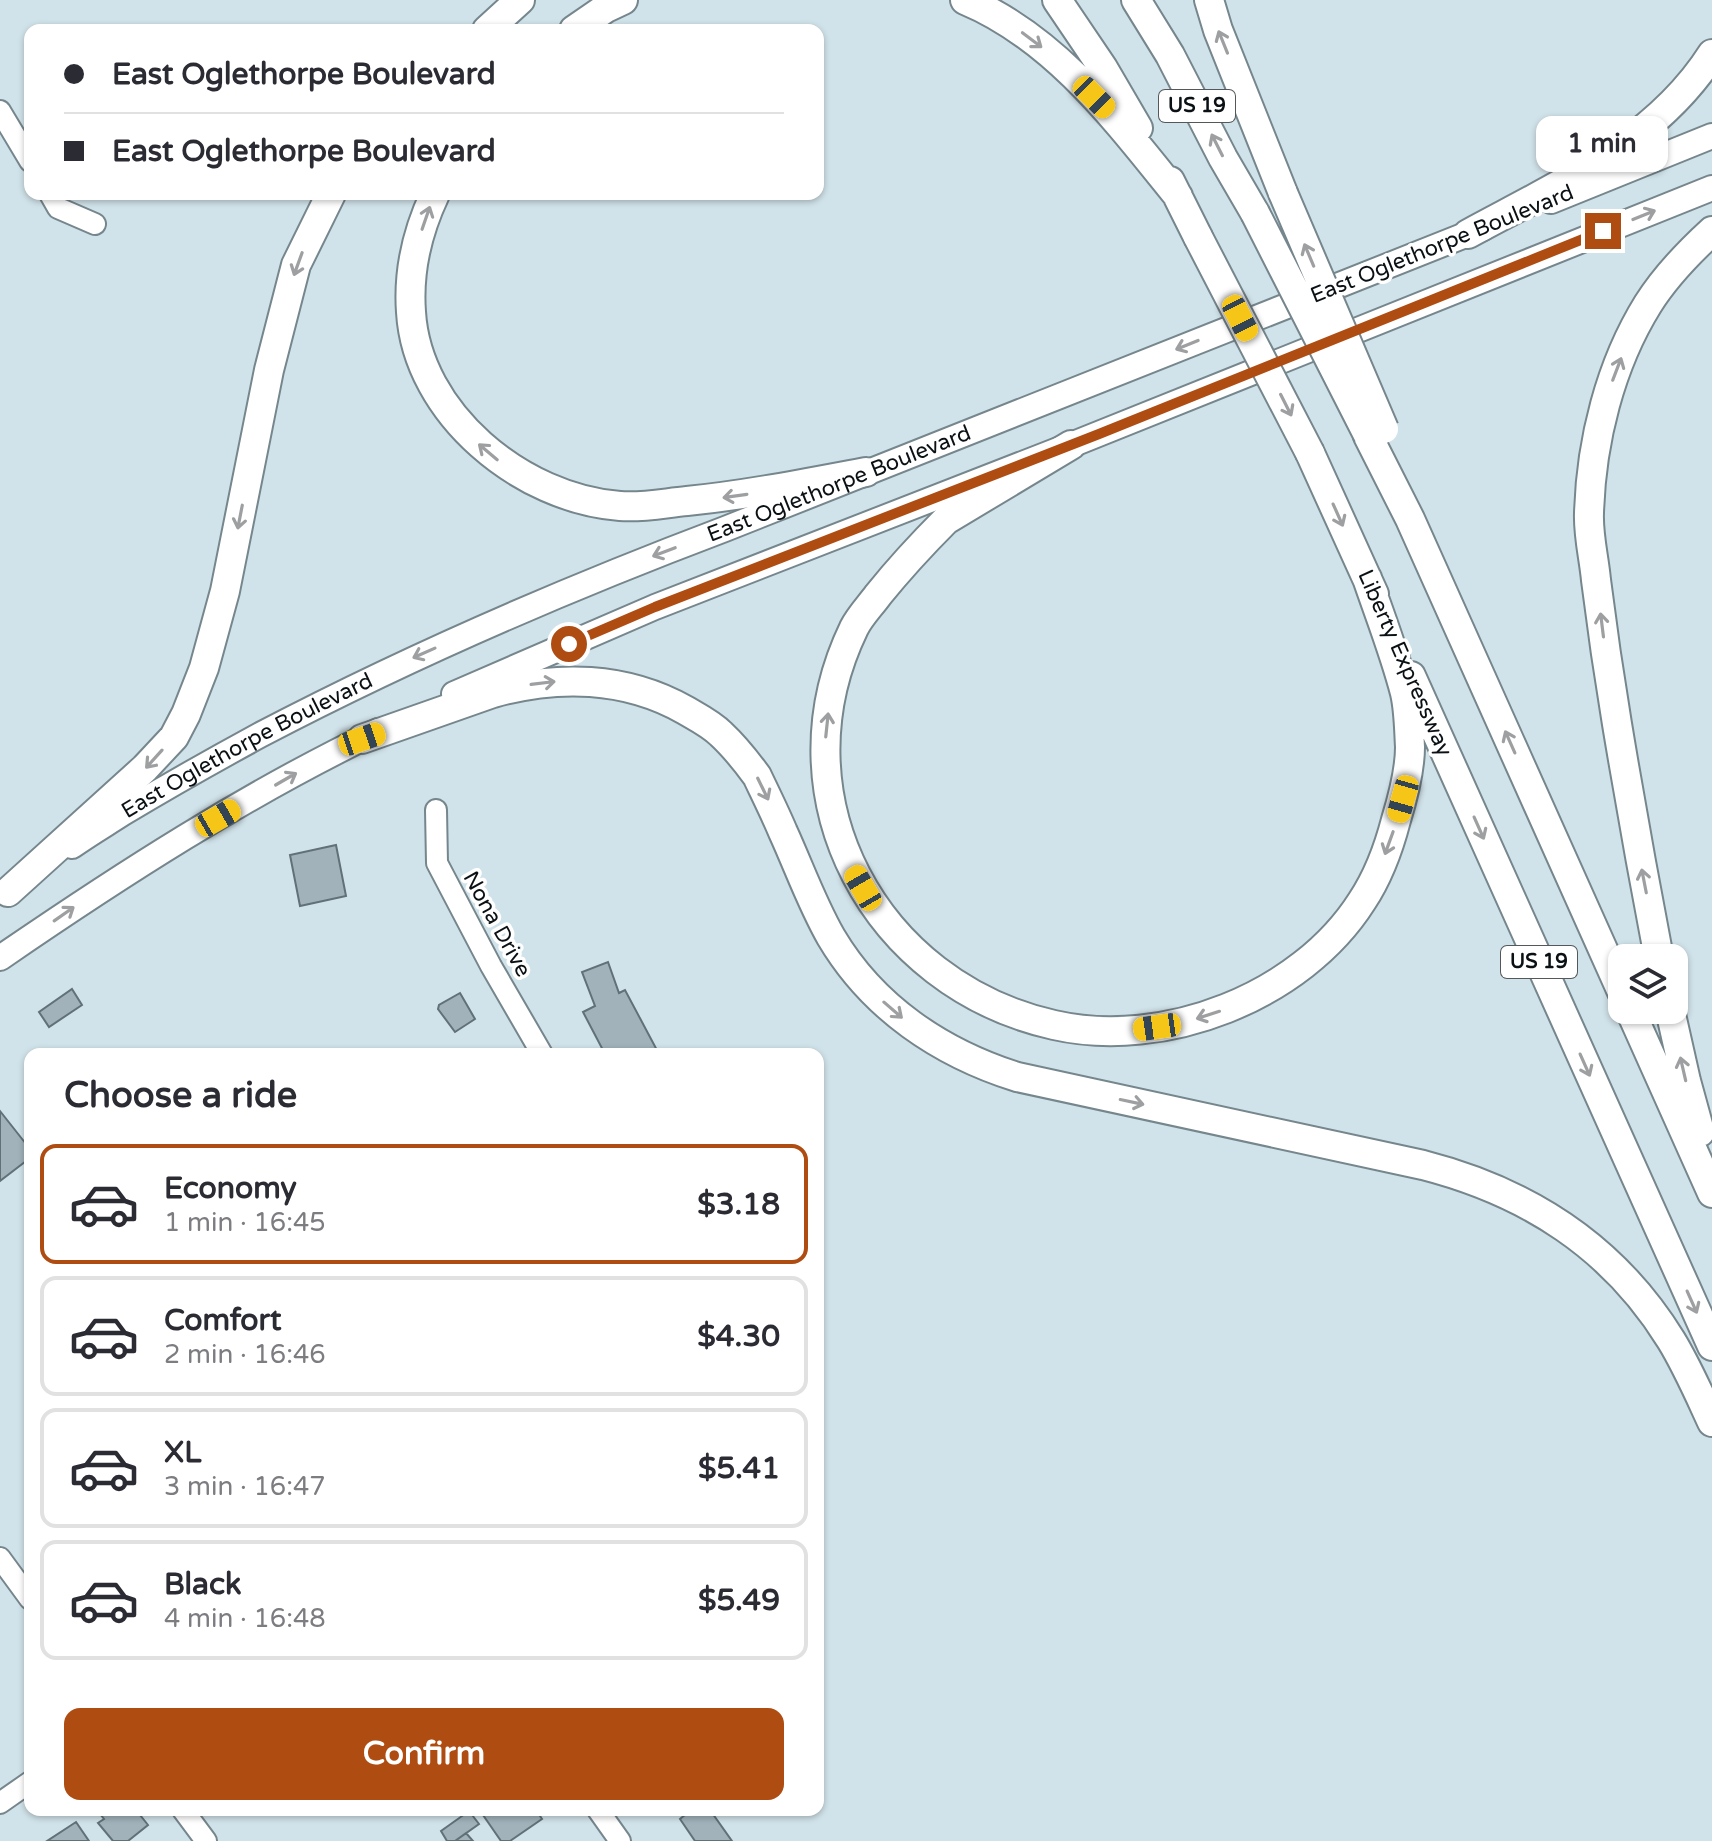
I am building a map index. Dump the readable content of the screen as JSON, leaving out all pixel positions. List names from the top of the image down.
{
  "streets": {
    "highway": ["US 19", "Liberty Expressway"],
    "main road": ["East Oglethorpe Boulevard"],
    "street": ["Nona Drive"]
  },
  "page": {
    "banner": ["East Oglethorpe Boulevard", "East Oglethorpe Boulevard"],
    "bubble": "1 min",
    "heading": "Choose a ride",
    "list": [
      {
        "name": "Economy",
        "note": "1 min · 16:45",
        "value": "$3.18"
      },
      {
        "name": "Comfort",
        "note": "2 min · 16:46",
        "value": "$4.30"
      },
      {
        "name": "XL",
        "note": "3 min · 16:47",
        "value": "$5.41"
      },
      {
        "name": "Black",
        "note": "4 min · 16:48",
        "value": "$5.49"
      }
    ],
    "buttons": "Confirm"
  }
}
